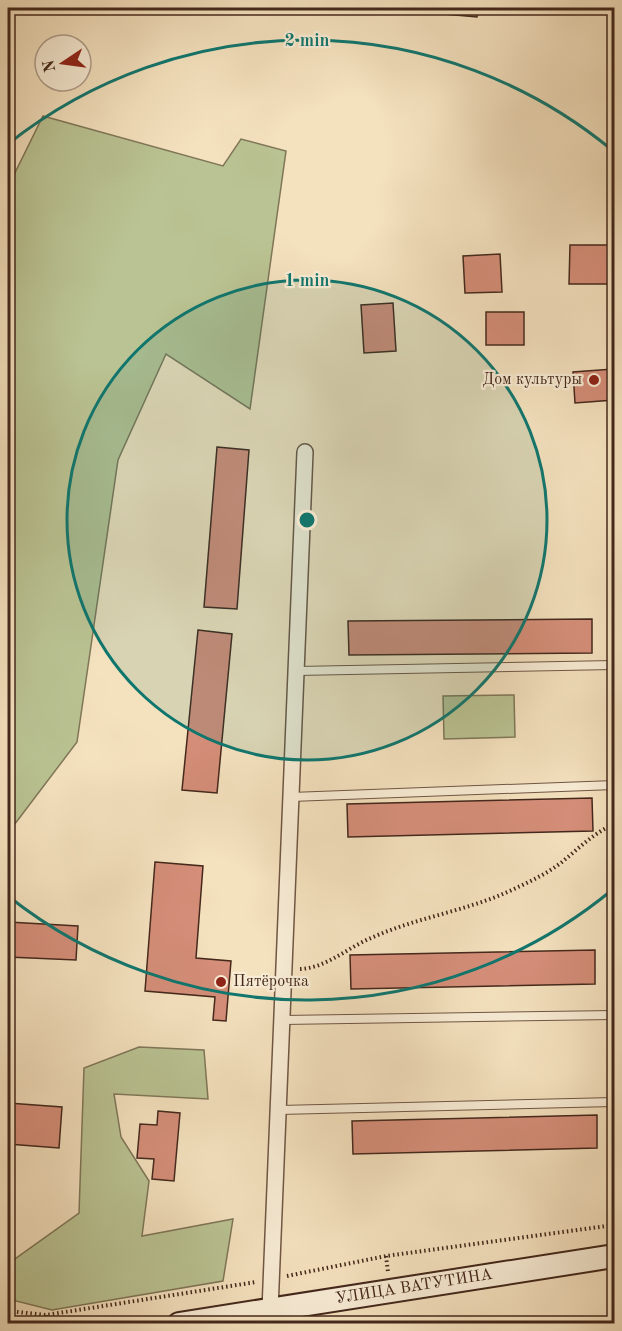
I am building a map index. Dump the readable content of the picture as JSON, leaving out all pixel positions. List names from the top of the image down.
{
  "streets": {
    "main road": ["УЛИЦА ВАТУТИНА"]
  },
  "places": ["Дом культуры", "Пятёрочка"],
  "north": "left",
  "rings": ["2 min", "1 min"]
}
